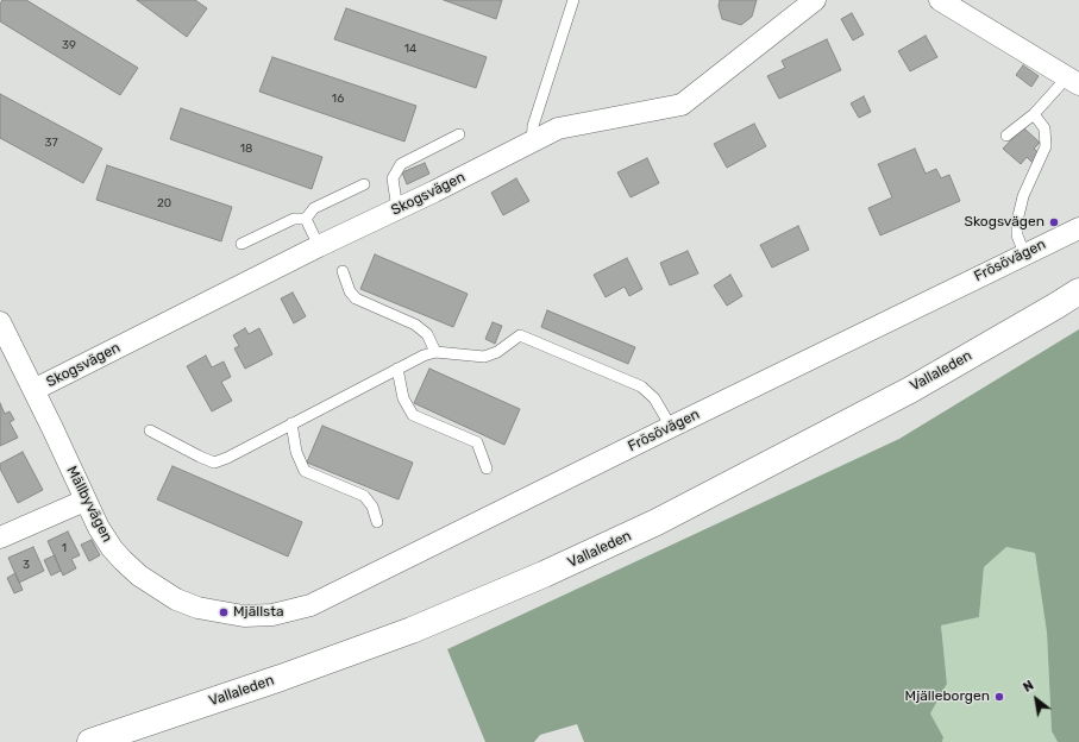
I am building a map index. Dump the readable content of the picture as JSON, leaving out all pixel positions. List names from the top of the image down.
{
  "streets": {
    "main road": ["Vallaleden"],
    "street": ["Skogsvägen", "Frösövägen", "Mällbyvägen"]
  },
  "crossings": [
    ["Skogsvägen", "Mällbyvägen"],
    ["Frösövägen", "Mällbyvägen"]
  ],
  "places": ["Skogsvägen", "Mjällsta", "Mjälleborgen"],
  "house_numbers": [
    "39",
    "14",
    "16",
    "37",
    "18",
    "20",
    "1",
    "3"
  ],
  "north": "top left"
}
